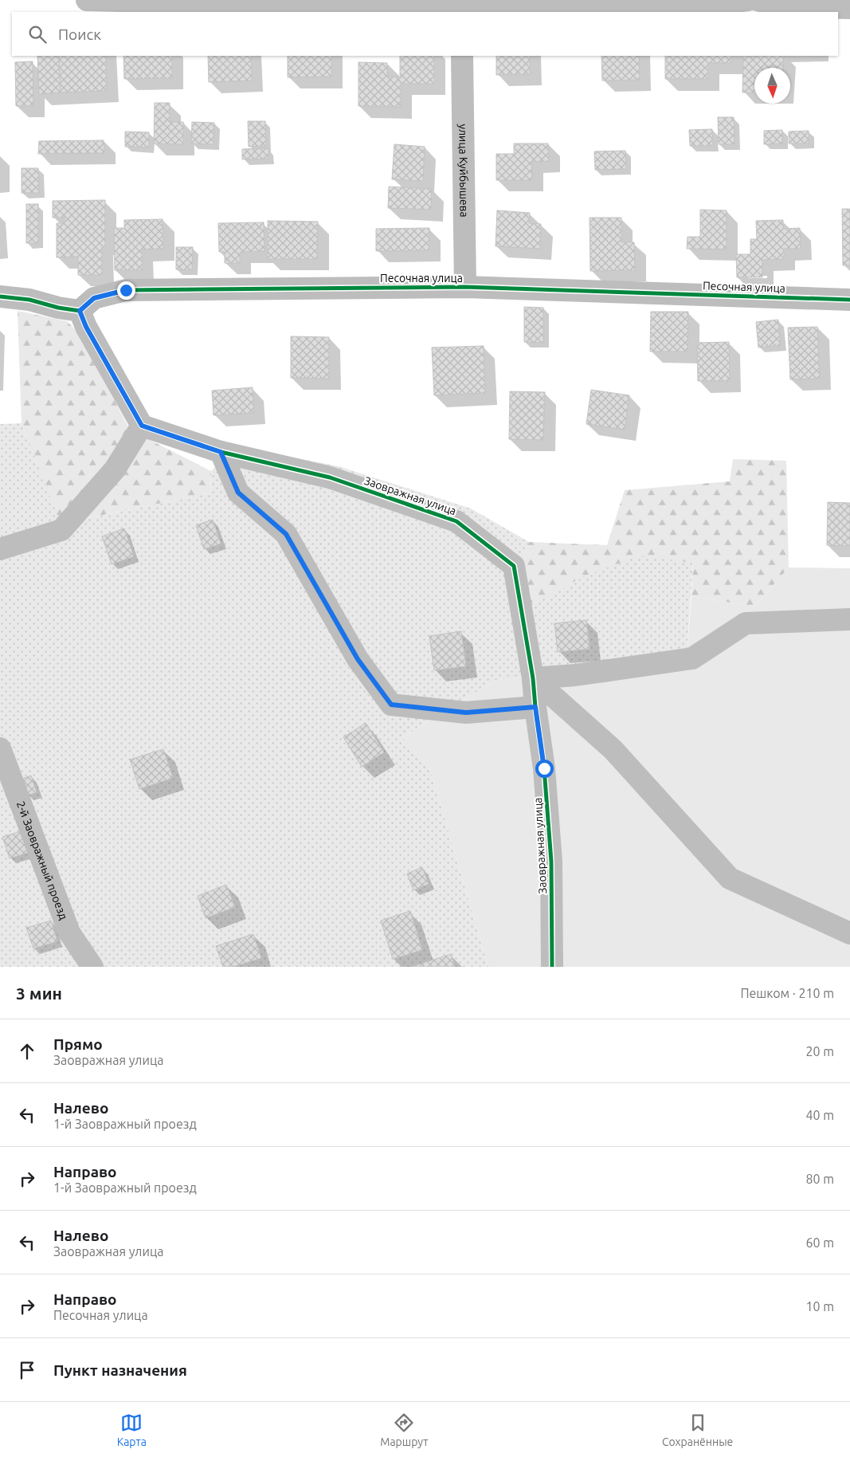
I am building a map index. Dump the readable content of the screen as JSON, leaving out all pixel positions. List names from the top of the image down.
{
  "streets": {
    "street": [
      "улица Куйбышева",
      "Песочная улица",
      "Заовражная улица",
      "2-й Заовражный проезд"
    ]
  },
  "crossings": [
    ["улица Куйбышева", "Песочная улица"]
  ],
  "north": "bottom",
  "page": {
    "search": "Поиск",
    "heading": ["3 мин", "Пешком · 210 m"],
    "list": [
      ["Прямо", "Заовражная улица", "20 m"],
      ["Налево", "1-й Заовражный проезд", "40 m"],
      ["Направо", "1-й Заовражный проезд", "80 m"],
      ["Налево", "Заовражная улица", "60 m"],
      ["Направо", "Песочная улица", "10 m"],
      "Пункт назначения"
    ],
    "nav": ["Карта", "Маршрут", "Сохранённые"]
  }
}
